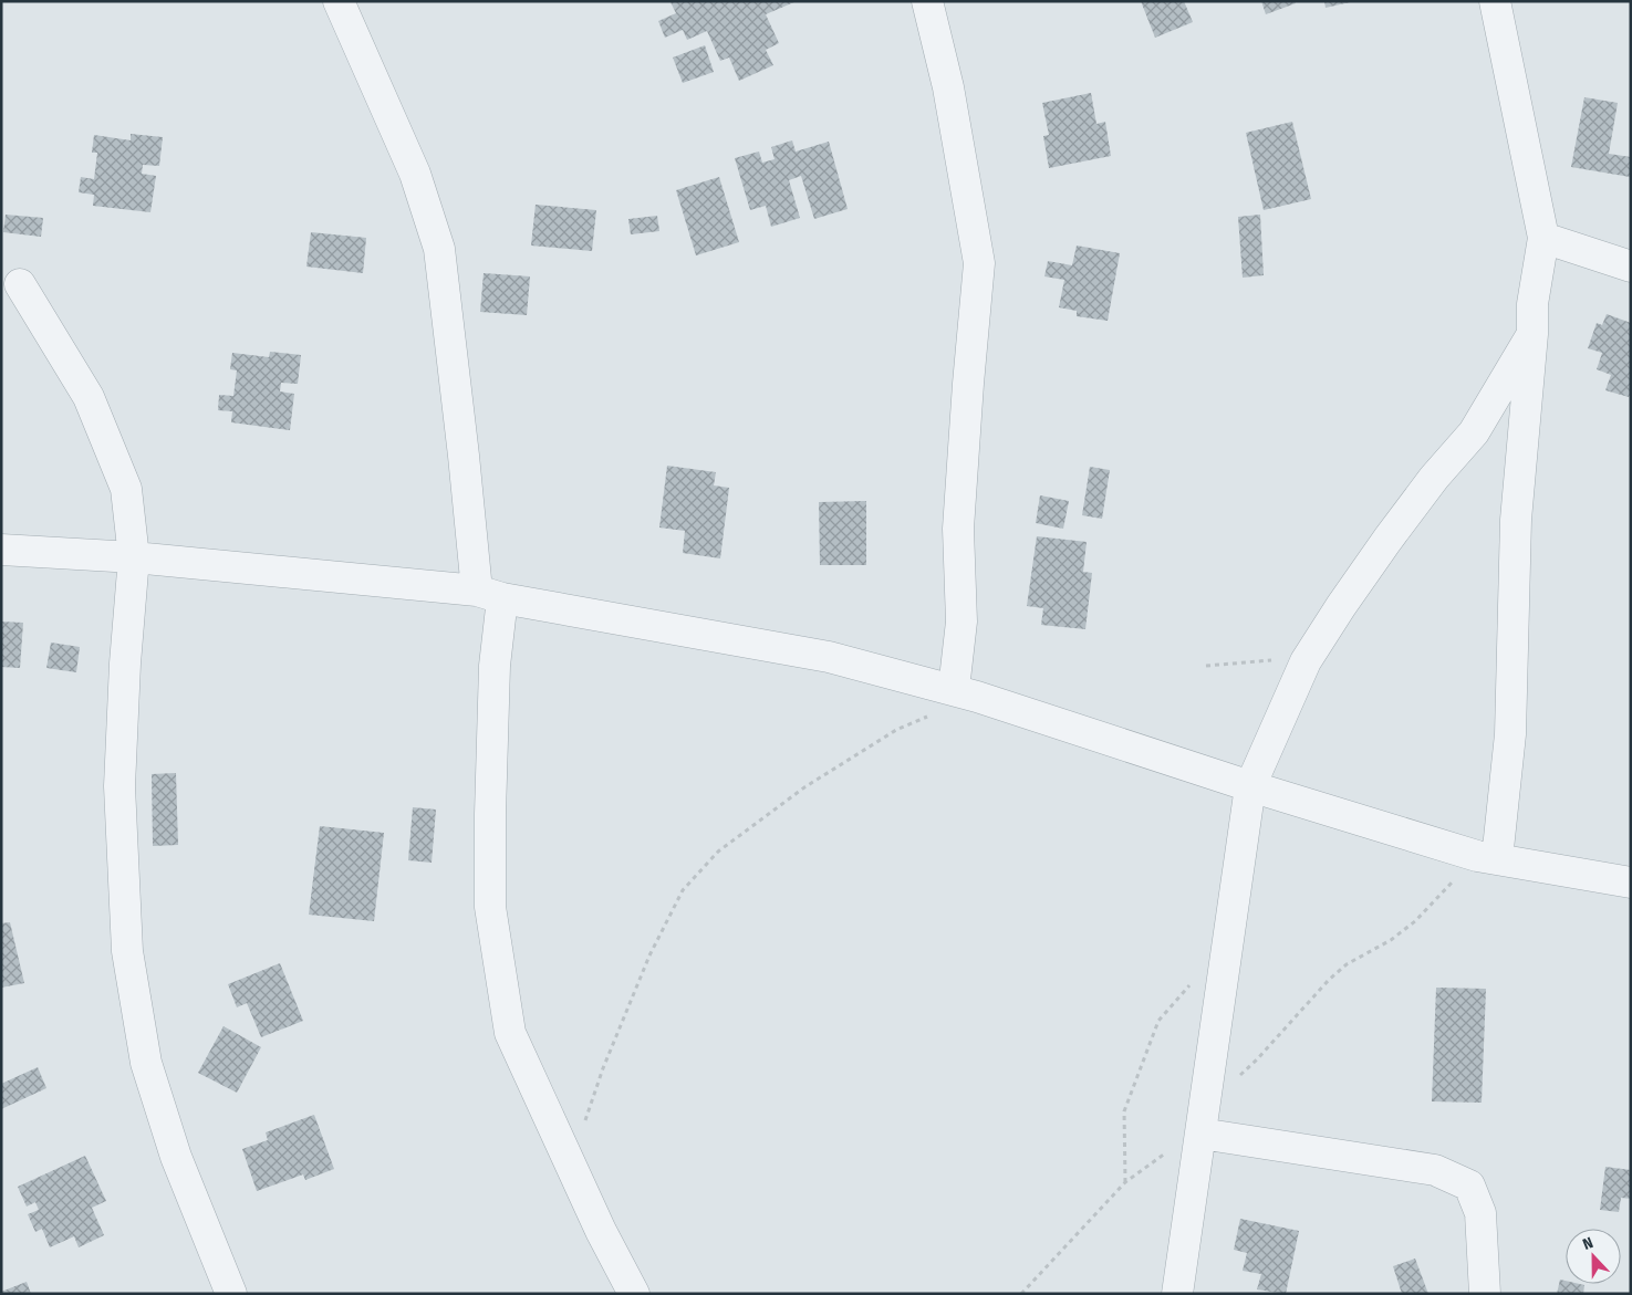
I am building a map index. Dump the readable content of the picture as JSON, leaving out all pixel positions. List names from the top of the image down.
{
  "north": "top"
}
